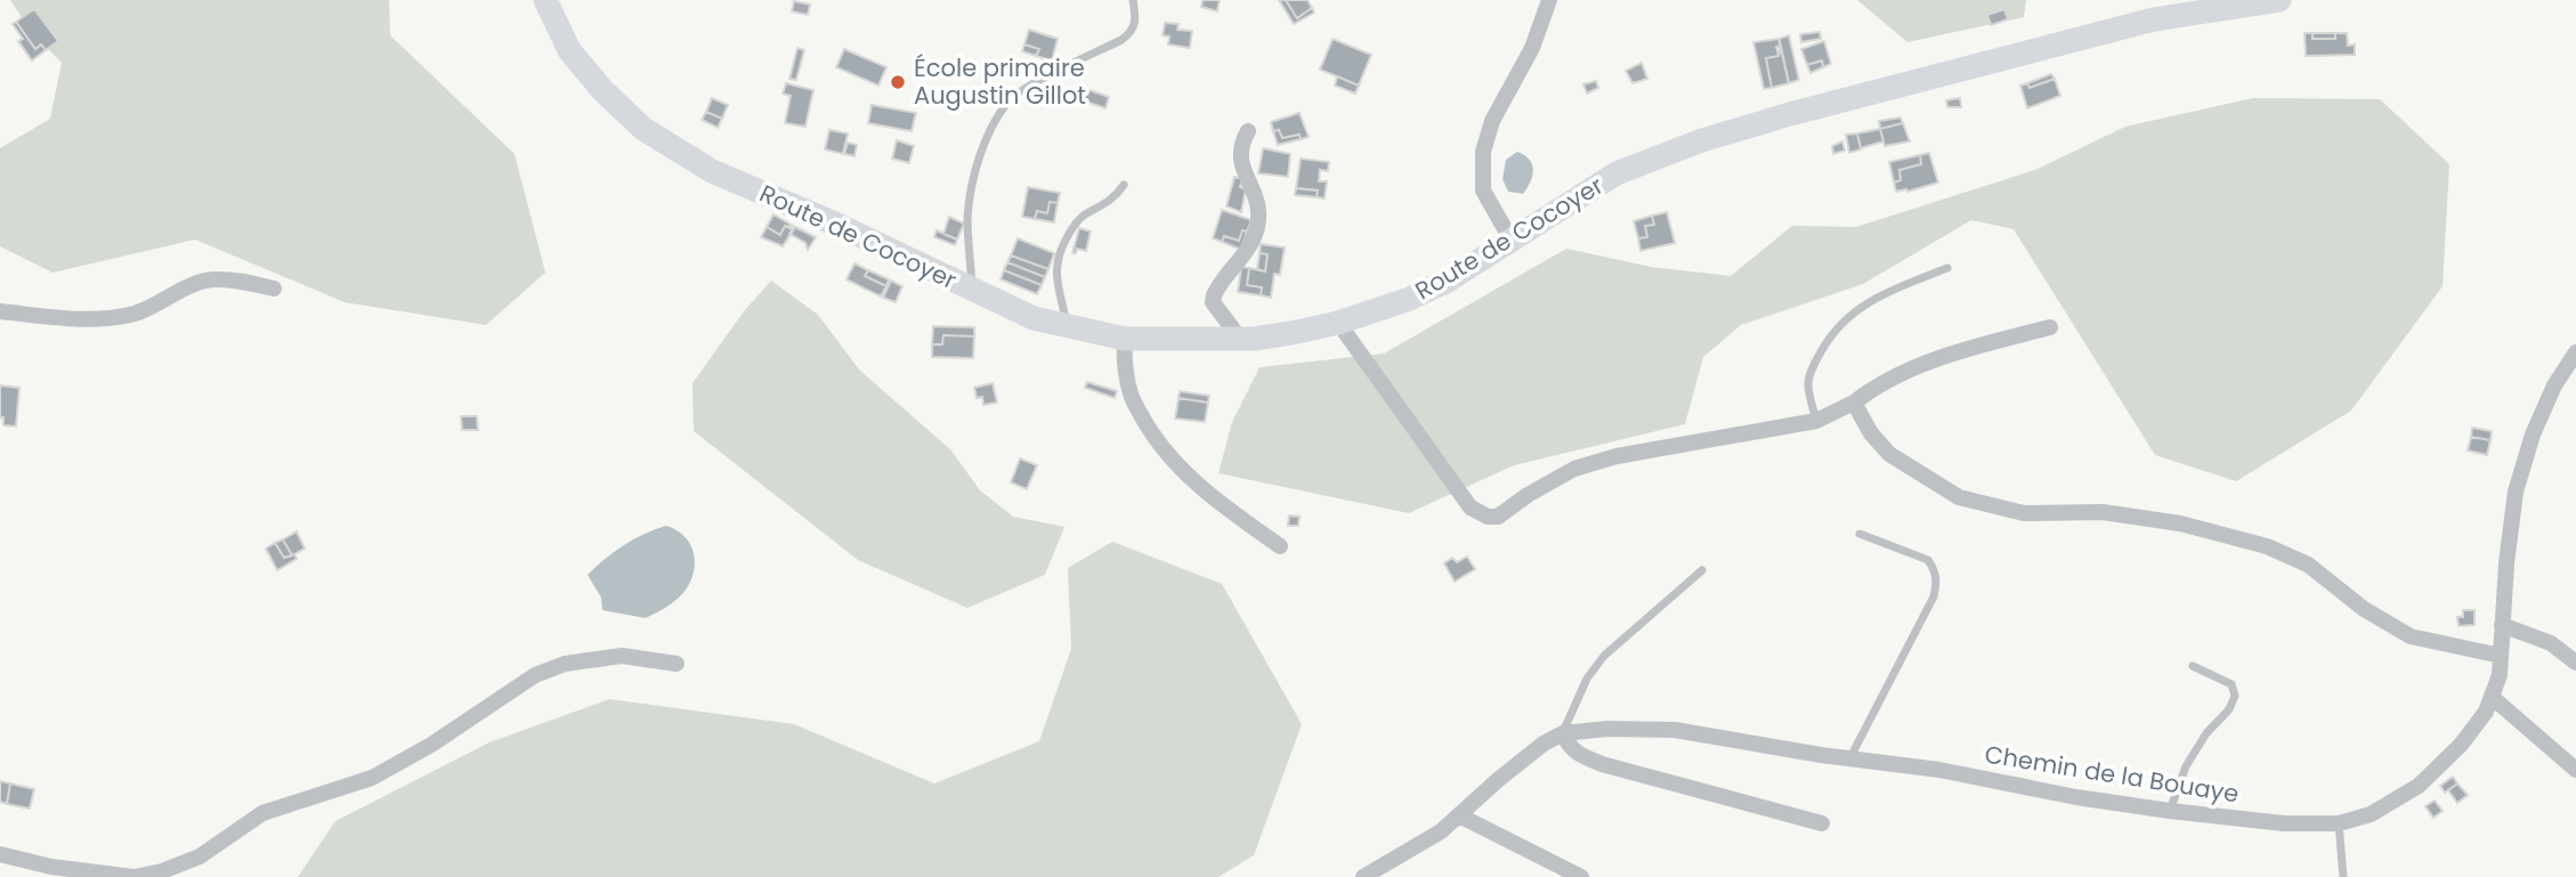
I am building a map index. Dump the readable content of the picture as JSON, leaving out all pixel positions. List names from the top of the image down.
{
  "streets": {
    "main road": ["Route de Cocoyer"],
    "street": ["Chemin de la Bouaye"]
  },
  "places": ["École primaire Augustin Gillot"]
}
